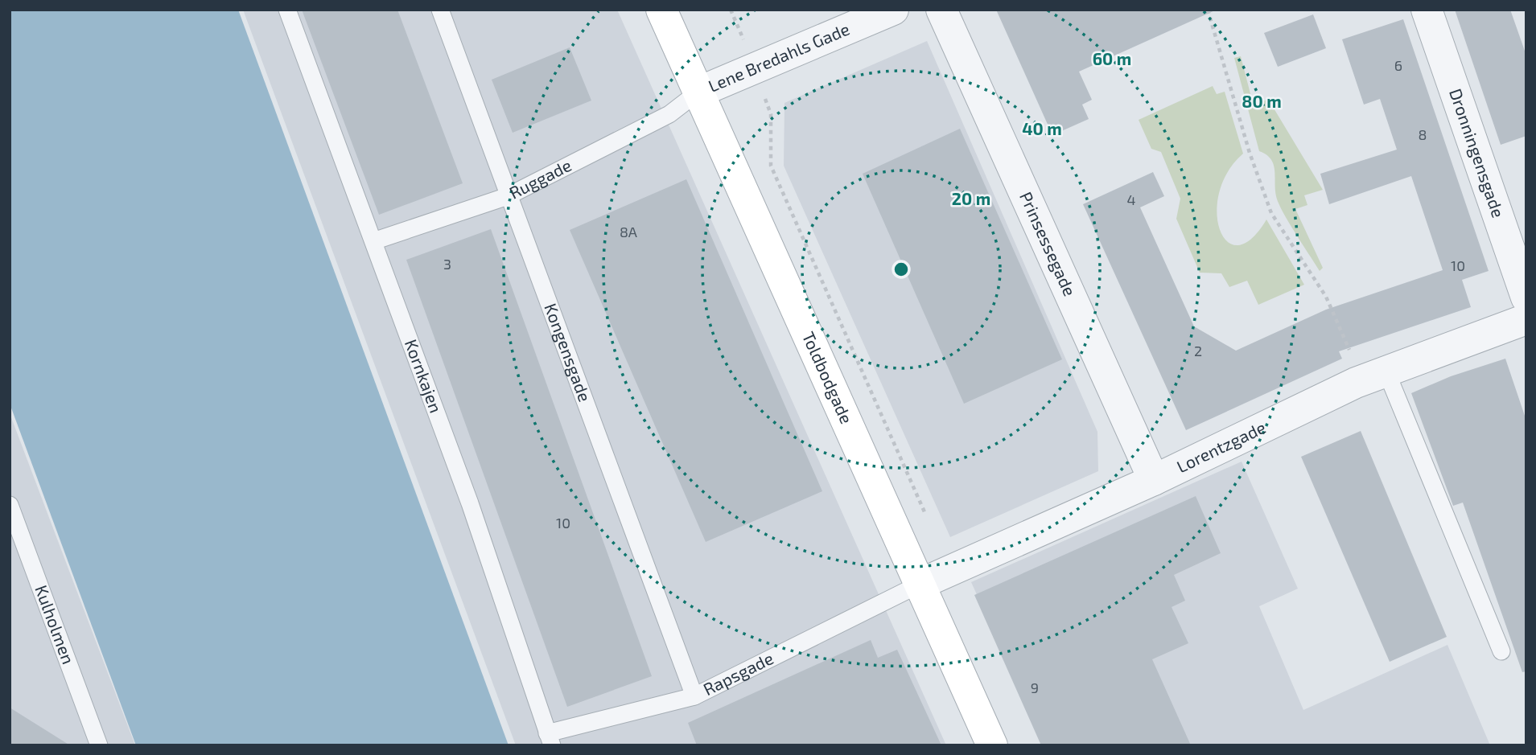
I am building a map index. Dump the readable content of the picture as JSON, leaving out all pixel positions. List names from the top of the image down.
{
  "streets": {
    "street": [
      "Lene Bredahls Gade",
      "Dronningensgade",
      "Prinsessegade",
      "Toldbodgade",
      "Lorentzgade"
    ],
    "lane": [
      "Ruggade",
      "Kongensgade",
      "Kornkajen",
      "Kulholmen",
      "Rapsgade"
    ]
  },
  "crossings": [
    ["Lene Bredahls Gade", "Ruggade"],
    ["Lene Bredahls Gade", "Toldbodgade"],
    ["Ruggade", "Kongensgade"],
    ["Ruggade", "Kornkajen"],
    ["Ruggade", "Toldbodgade"],
    ["Prinsessegade", "Lorentzgade"],
    ["Kongensgade", "Rapsgade"],
    ["Kornkajen", "Rapsgade"],
    ["Toldbodgade", "Lorentzgade"],
    ["Toldbodgade", "Rapsgade"],
    ["Lorentzgade", "Rapsgade"]
  ],
  "house_numbers": [
    "6",
    "8",
    "4",
    "8A",
    "3",
    "10",
    "2",
    "10",
    "9"
  ],
  "rings": [
    "60 m",
    "80 m",
    "40 m",
    "20 m"
  ]
}
